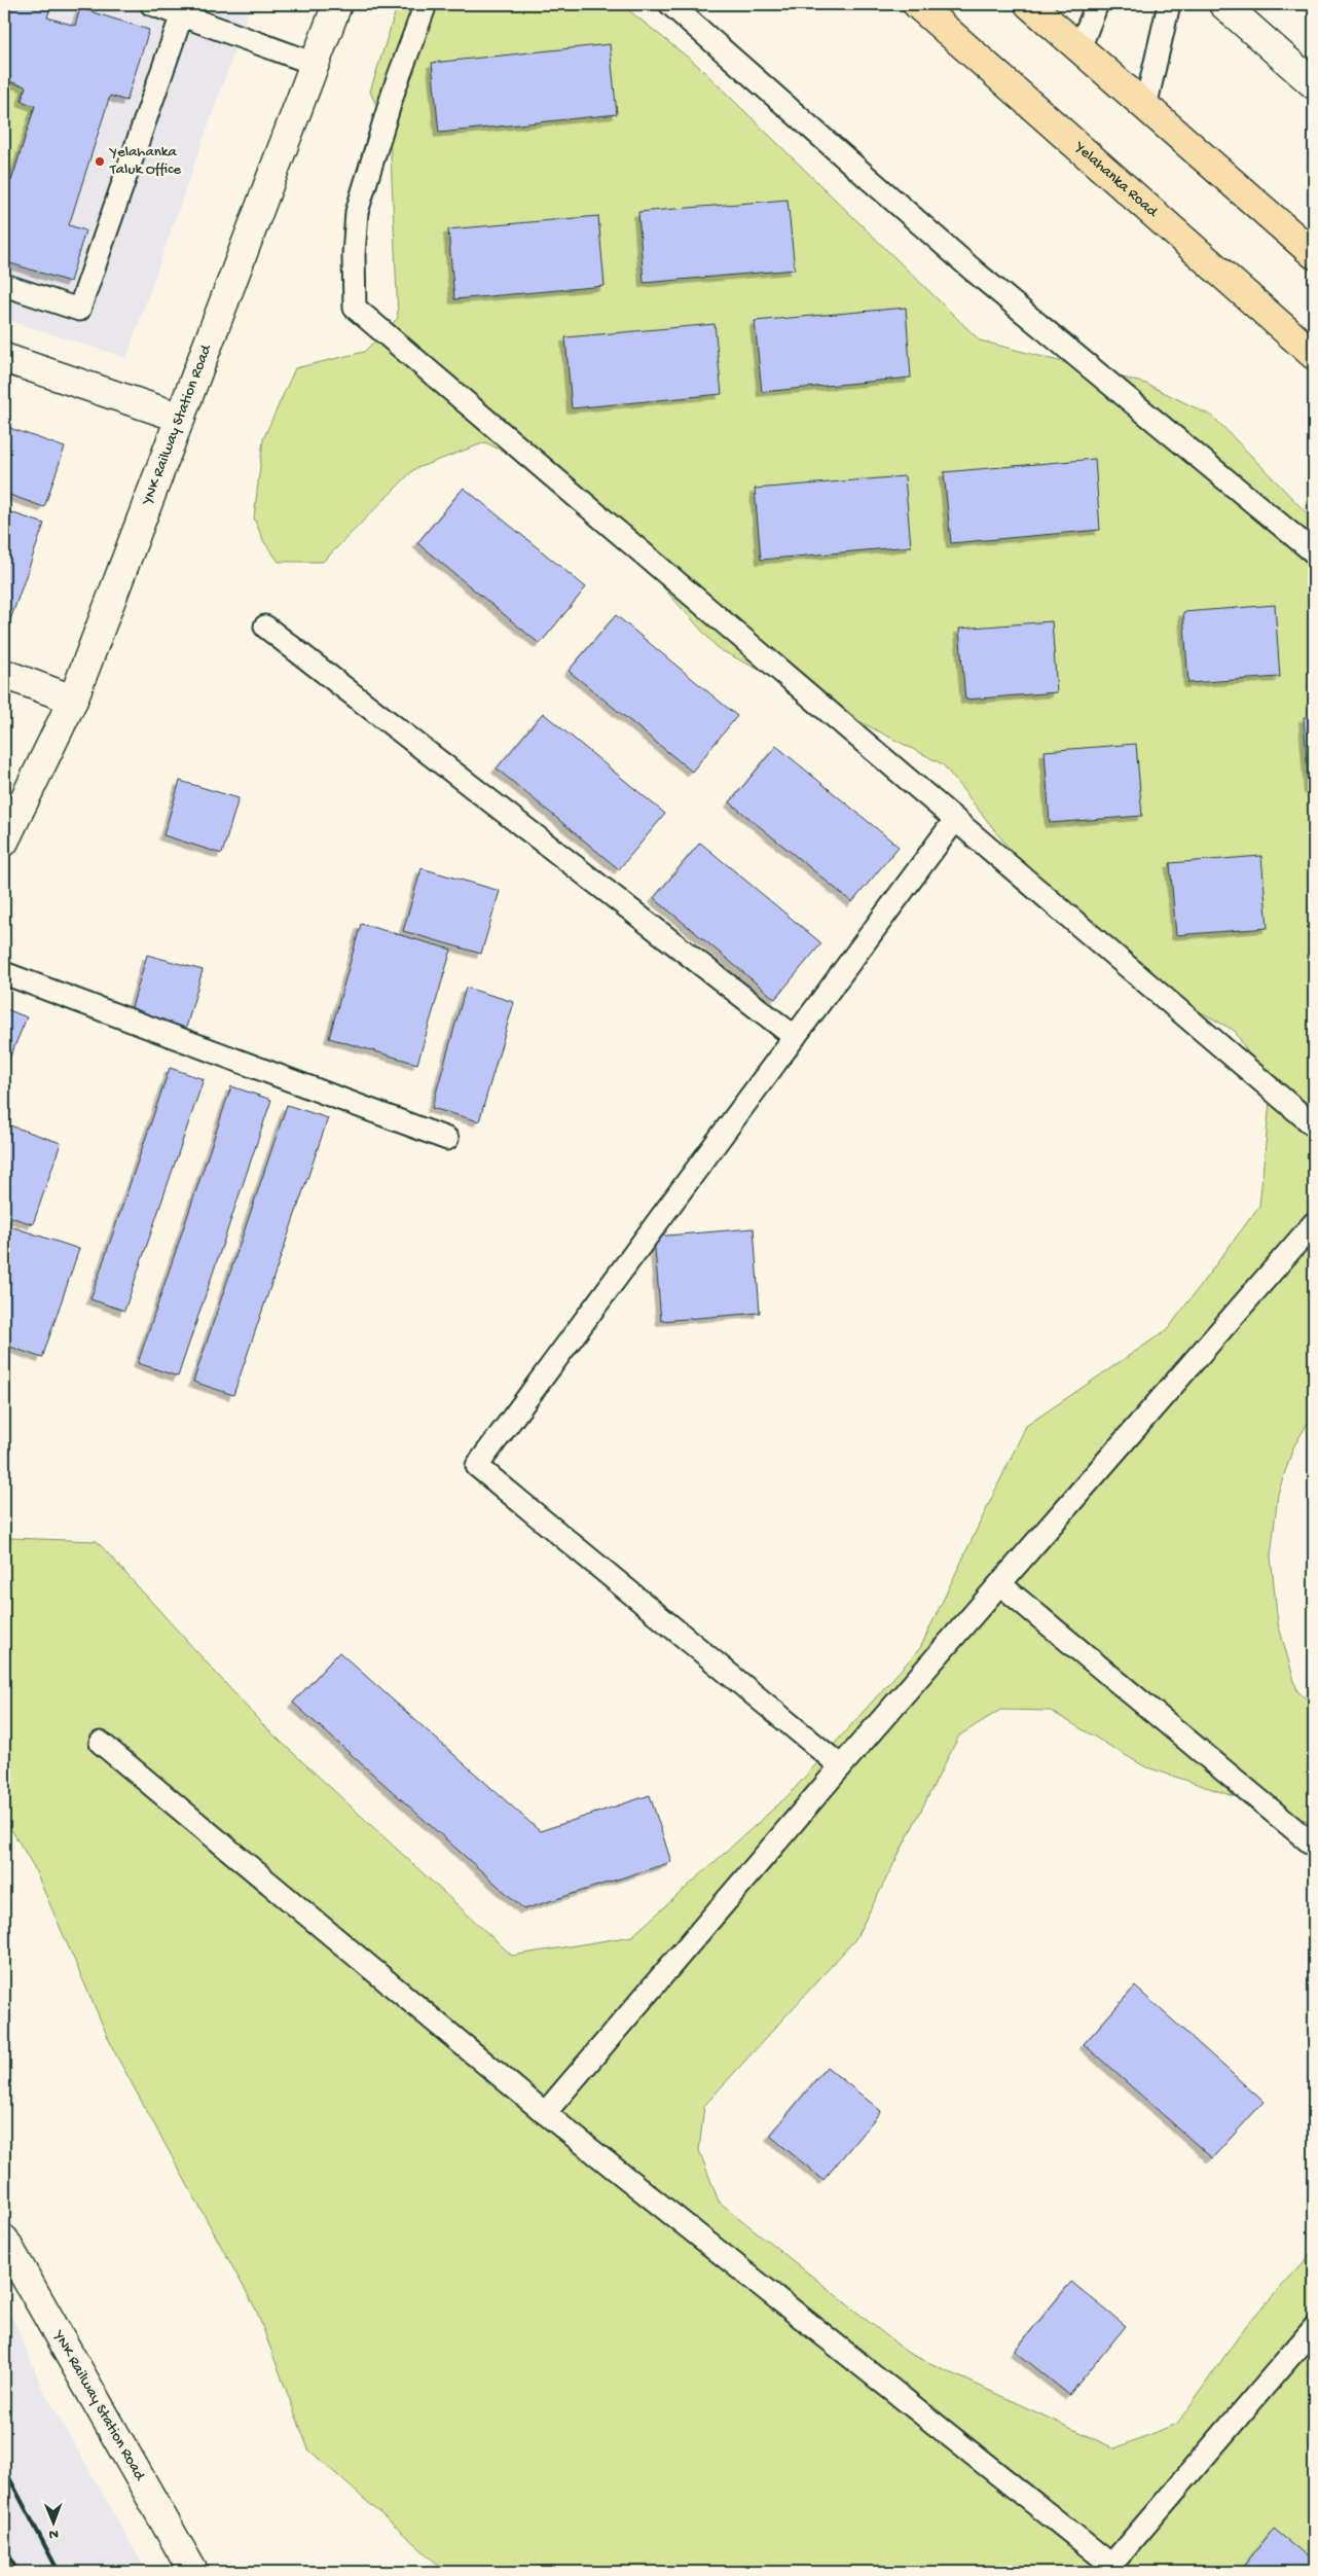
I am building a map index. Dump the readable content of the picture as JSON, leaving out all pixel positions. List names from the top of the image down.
{
  "streets": {
    "main road": ["Yelahanka Road"],
    "street": ["YNK Railway Station Road"]
  },
  "places": ["Yelahanka Taluk Office"],
  "north": "bottom"
}
